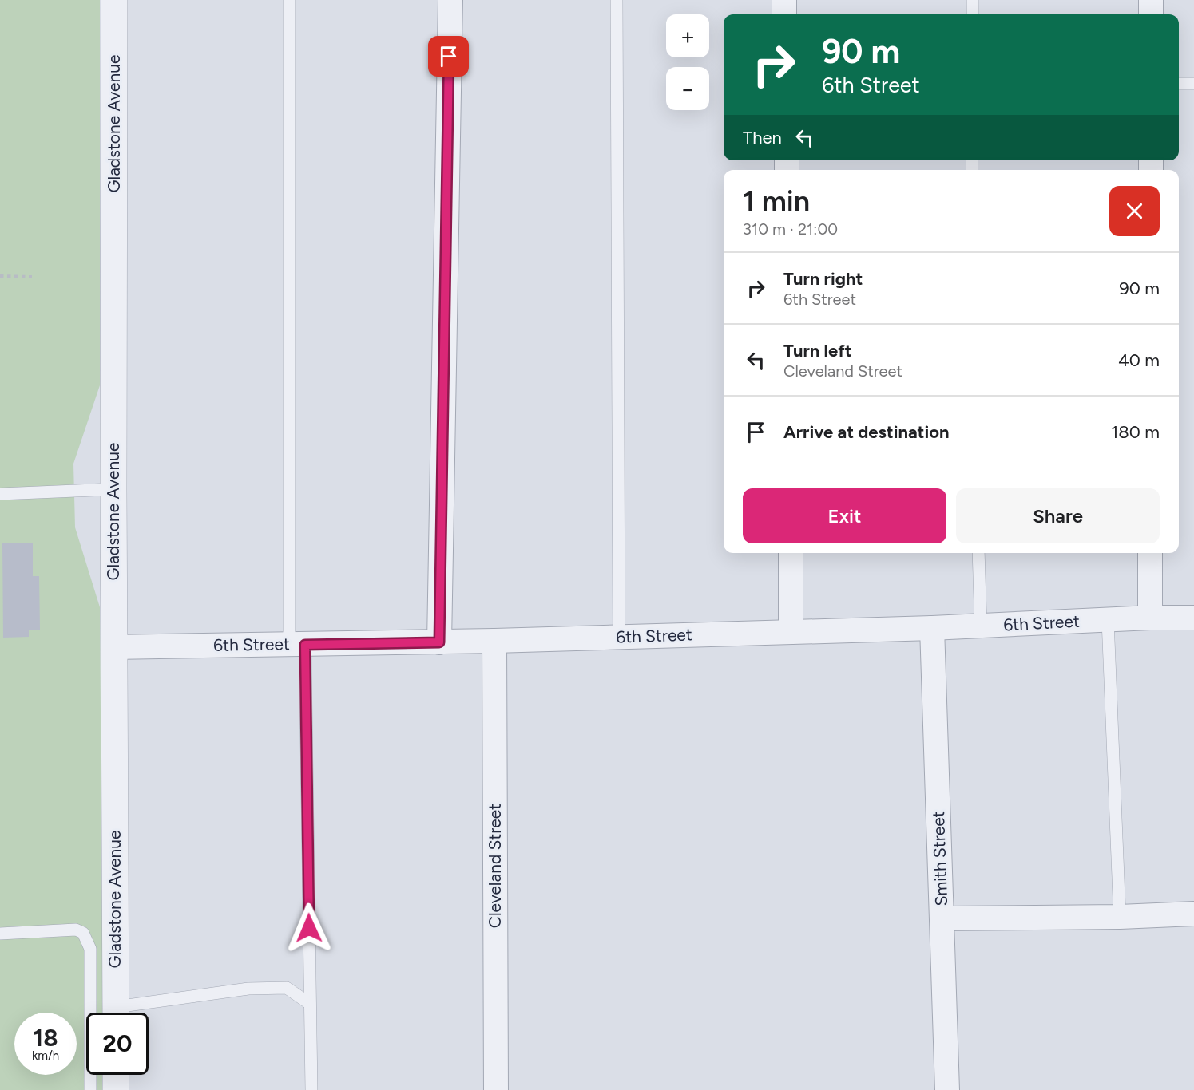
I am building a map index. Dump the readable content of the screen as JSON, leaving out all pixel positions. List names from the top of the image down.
{
  "streets": {
    "street": [
      "Gladstone Avenue",
      "6th Street",
      "Smith Street",
      "Cleveland Street"
    ]
  },
  "crossings": [
    ["Gladstone Avenue", "6th Street"],
    ["6th Street", "Smith Street"],
    ["6th Street", "Cleveland Street"]
  ],
  "page": {
    "map_buttons": ["+", "−"],
    "turn": ["90 m", "6th Street"],
    "then": "Then",
    "heading": ["1 min", "310 m · 21:00"],
    "list": [
      {
        "name": "Turn right",
        "note": "6th Street",
        "value": "90 m"
      },
      {
        "name": "Turn left",
        "note": "Cleveland Street",
        "value": "40 m"
      },
      {
        "name": "Arrive at destination",
        "value": "180 m"
      }
    ],
    "buttons": ["Exit", "Share"],
    "speed": "18 km/h",
    "limit": "20"
  }
}
